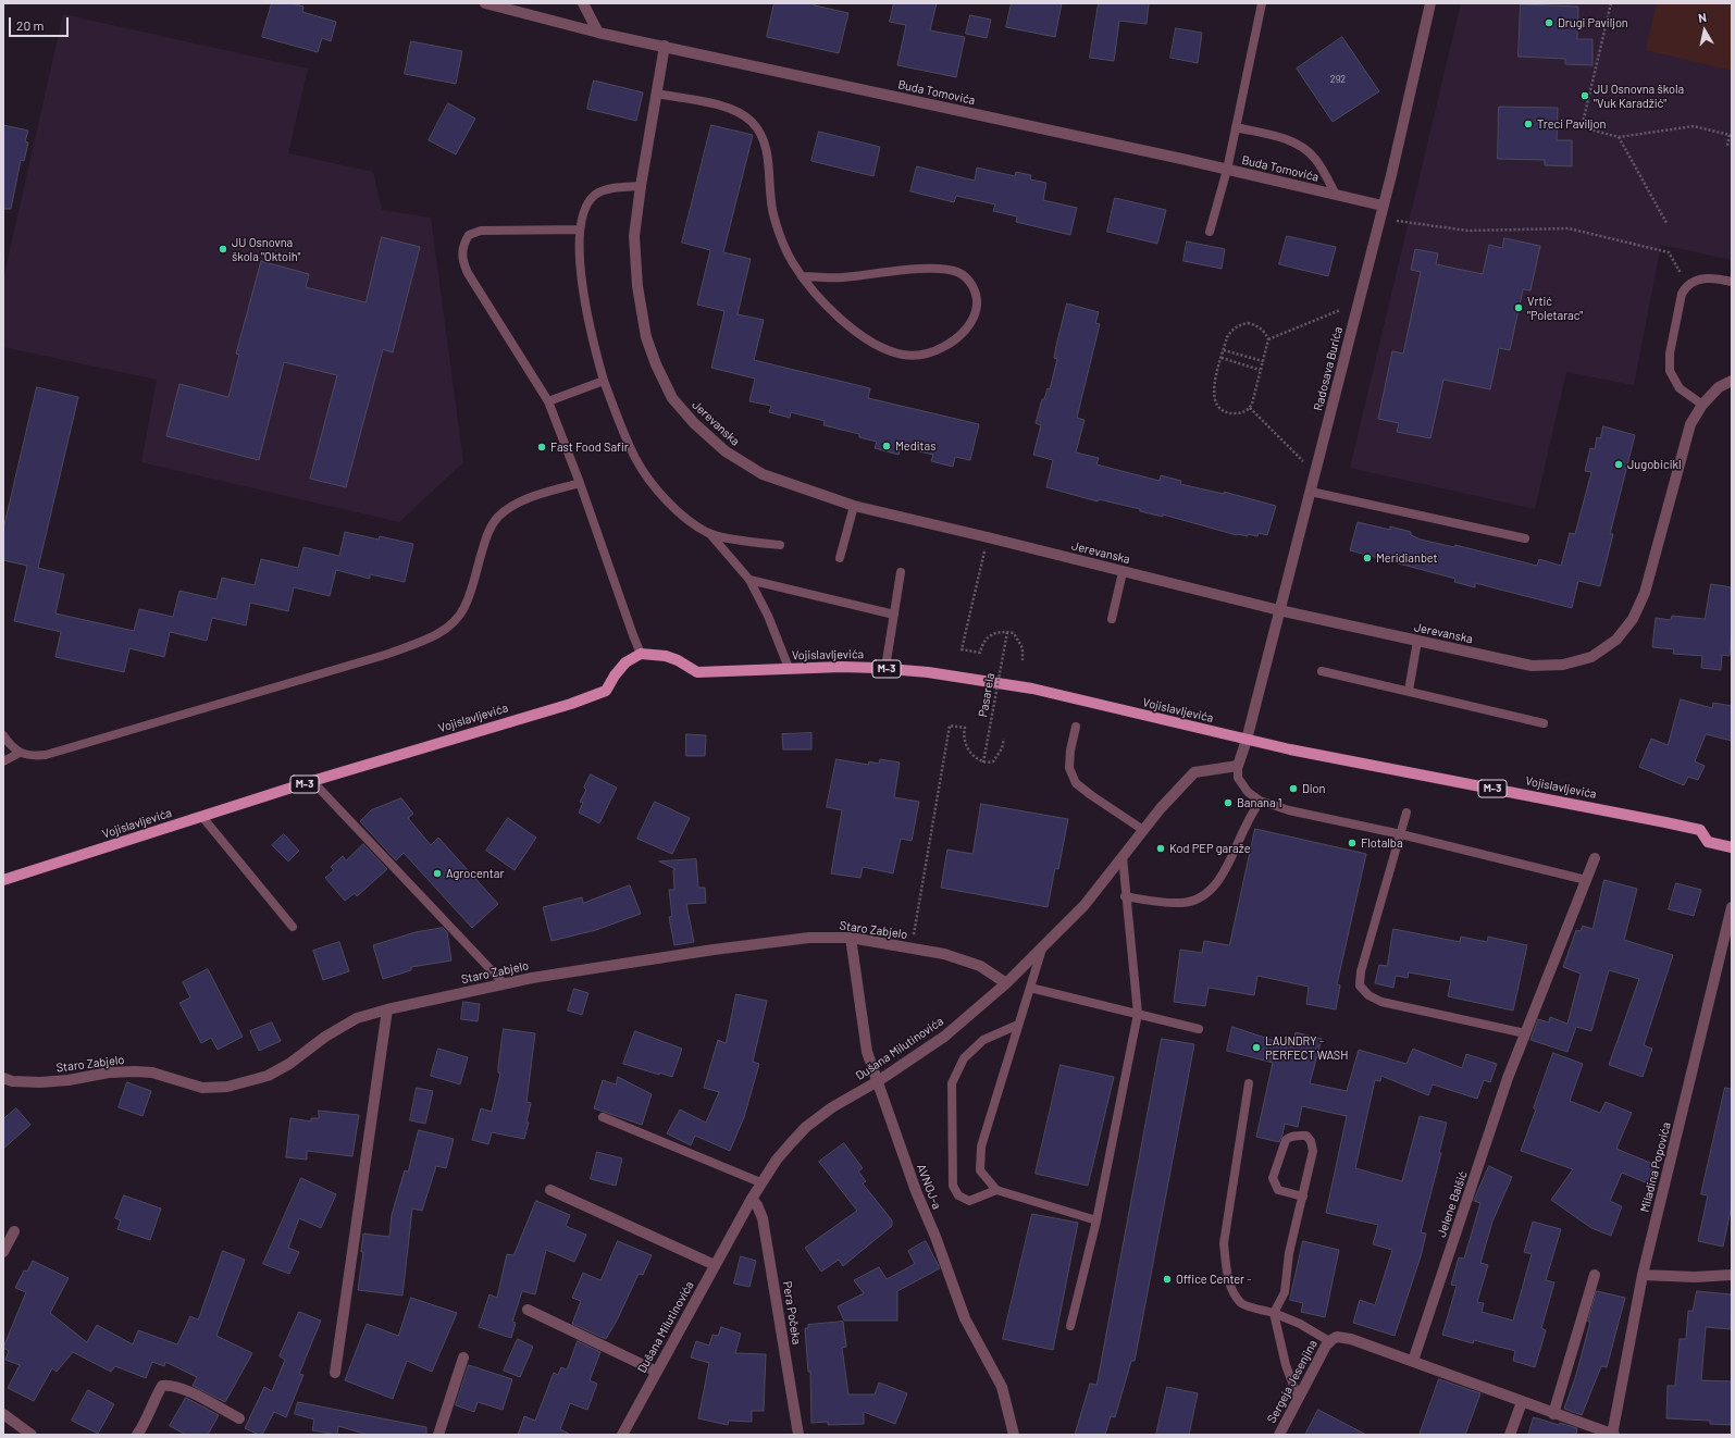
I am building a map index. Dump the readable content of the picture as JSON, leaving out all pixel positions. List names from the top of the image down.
{
  "streets": {
    "main road": ["Vojislavljevića", "M-3"],
    "street": [
      "Buda Tomovića",
      "Radosava Burića",
      "Jerevanska",
      "Staro Zabjelo",
      "Dušana Milutinovića",
      "Miladina Popovića",
      "AVNOJ-a",
      "Jelene Balšić",
      "Pera Počeka",
      "Sergeja Jesenjina"
    ],
    "path": ["Pasarela"]
  },
  "crossings": [
    ["Buda Tomovića", "Radosava Burića"],
    ["Buda Tomovića", "Jerevanska"],
    ["Radosava Burića", "Jerevanska"],
    ["Radosava Burića", "Vojislavljevića"],
    ["Staro Zabjelo", "Dušana Milutinovića"],
    ["Staro Zabjelo", "AVNOJ-a"],
    ["Dušana Milutinovića", "AVNOJ-a"],
    ["Dušana Milutinovića", "Pera Počeka"]
  ],
  "places": [
    "Drugi Paviljon",
    "JU Osnovna škola \"Vuk Karadžić\"",
    "Treci Paviljon",
    "JU Osnovna škola \"Oktoih\"",
    "Vrtić \"Poletarac\"",
    "Meditas",
    "Fast Food Safir",
    "Jugobicikl",
    "Meridianbet",
    "Dion",
    "Banana 1",
    "Flotalba",
    "Kod PEP garaže",
    "Agrocentar",
    "LAUNDRY - PERFECT WASH",
    "Office Center -"
  ],
  "house_numbers": ["292"],
  "scale_bar": "20 m",
  "north": "top"
}
